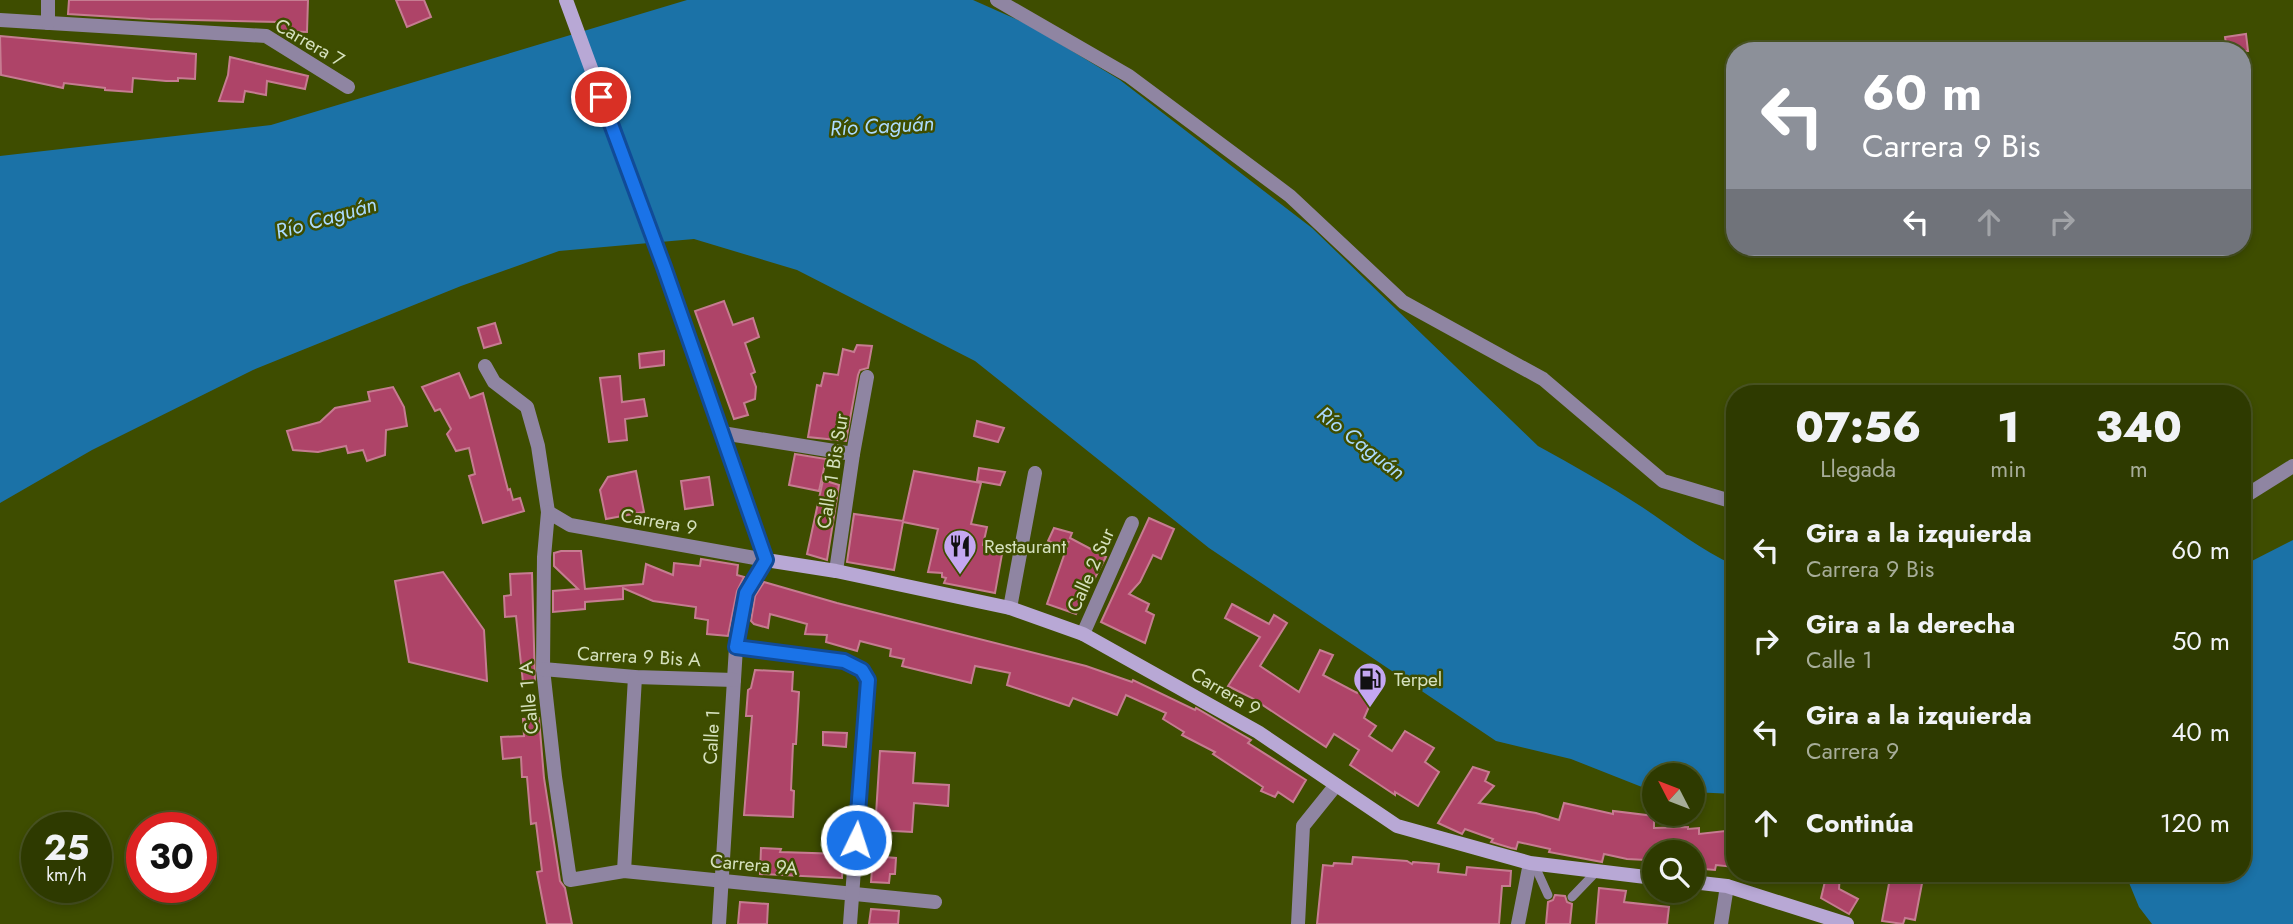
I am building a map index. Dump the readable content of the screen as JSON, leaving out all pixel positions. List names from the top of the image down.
{
  "streets": {
    "main road": ["Carrera 9"],
    "street": [
      "Carrera 7",
      "Calle 1 Bis Sur",
      "Calle 2 Sur",
      "Carrera 9 Bis A",
      "Calle 1 A",
      "Calle 1",
      "Carrera 9A"
    ]
  },
  "crossings": [
    ["Calle 1 Bis Sur", "Carrera 9"],
    ["Carrera 9", "Calle 2 Sur"],
    ["Carrera 9", "Calle 1 A"],
    ["Carrera 9", "Calle 1"],
    ["Carrera 9 Bis A", "Calle 1 A"],
    ["Carrera 9 Bis A", "Calle 1"],
    ["Calle 1 A", "Carrera 9A"],
    ["Calle 1", "Carrera 9A"]
  ],
  "water": ["Río Caguán"],
  "places": {
    "restaurant": ["Restaurant"],
    "fuel station": ["Terpel"]
  },
  "north": "top left",
  "page": {
    "turn": ["60 m", "Carrera 9 Bis"],
    "eta": [
      "07:56",
      "Llegada",
      "1",
      "min",
      "340",
      "m"
    ],
    "list": [
      {
        "name": "Gira a la izquierda",
        "note": "Carrera 9 Bis",
        "value": "60 m"
      },
      {
        "name": "Gira a la derecha",
        "note": "Calle 1",
        "value": "50 m"
      },
      {
        "name": "Gira a la izquierda",
        "note": "Carrera 9",
        "value": "40 m"
      },
      {
        "name": "Continúa",
        "value": "120 m"
      }
    ],
    "speed": "25 km/h",
    "limit": "30"
  }
}
